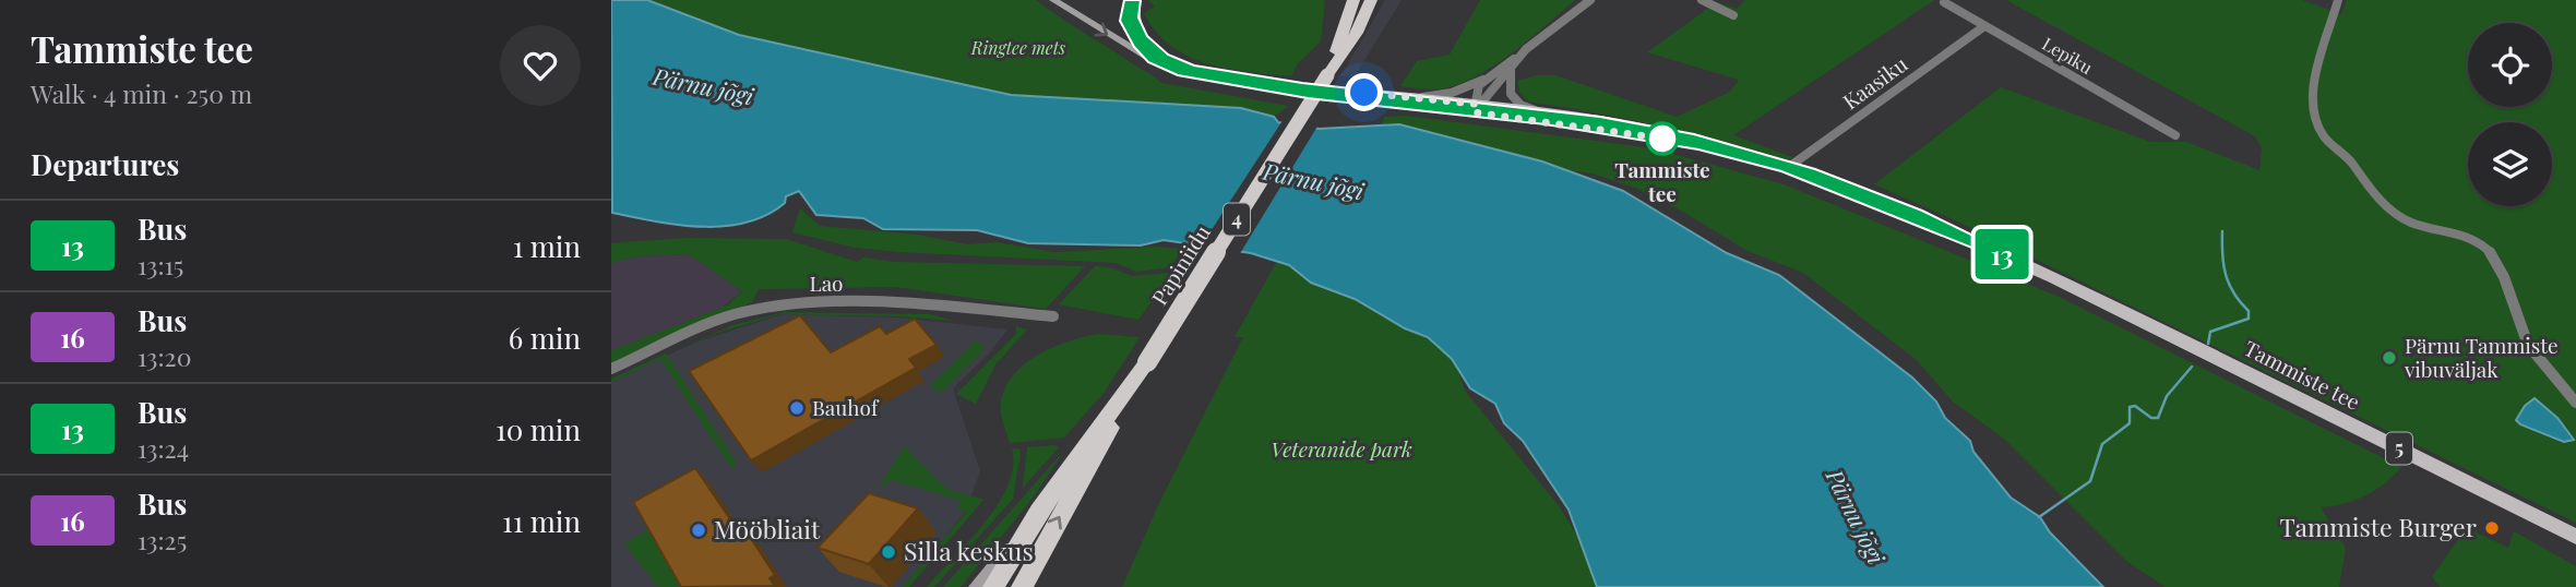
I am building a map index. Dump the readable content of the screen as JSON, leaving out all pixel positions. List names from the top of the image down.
{
  "streets": {
    "highway": ["4", "Papiniidu"],
    "main road": ["Tammiste tee", "5"],
    "street": ["Lepiku", "Kaasiku", "Lao"]
  },
  "crossings": [
    ["Lepiku", "Kaasiku"],
    ["Kaasiku", "Tammiste tee"],
    ["4", "Papiniidu"],
    ["Tammiste tee", "5"]
  ],
  "water": ["Pärnu jõgi"],
  "parks": ["Ringtee mets", "Veteranide park"],
  "places": [
    "Tammiste tee",
    "Pärnu Tammiste vibuväljak",
    "Bauhof",
    "Tammiste Burger",
    "Mööbliait",
    "Silla keskus"
  ],
  "lines": ["bus line 13"],
  "page": {
    "heading": [
      ["Tammiste tee", "Walk · 4 min · 250 m"],
      "Departures"
    ],
    "on_map": "13",
    "list": [
      {
        "mark": "13",
        "name": "Bus",
        "note": "13:15",
        "value": "1 min"
      },
      {
        "mark": "16",
        "name": "Bus",
        "note": "13:20",
        "value": "6 min"
      },
      {
        "mark": "13",
        "name": "Bus",
        "note": "13:24",
        "value": "10 min"
      },
      {
        "mark": "16",
        "name": "Bus",
        "note": "13:25",
        "value": "11 min"
      }
    ]
  }
}
